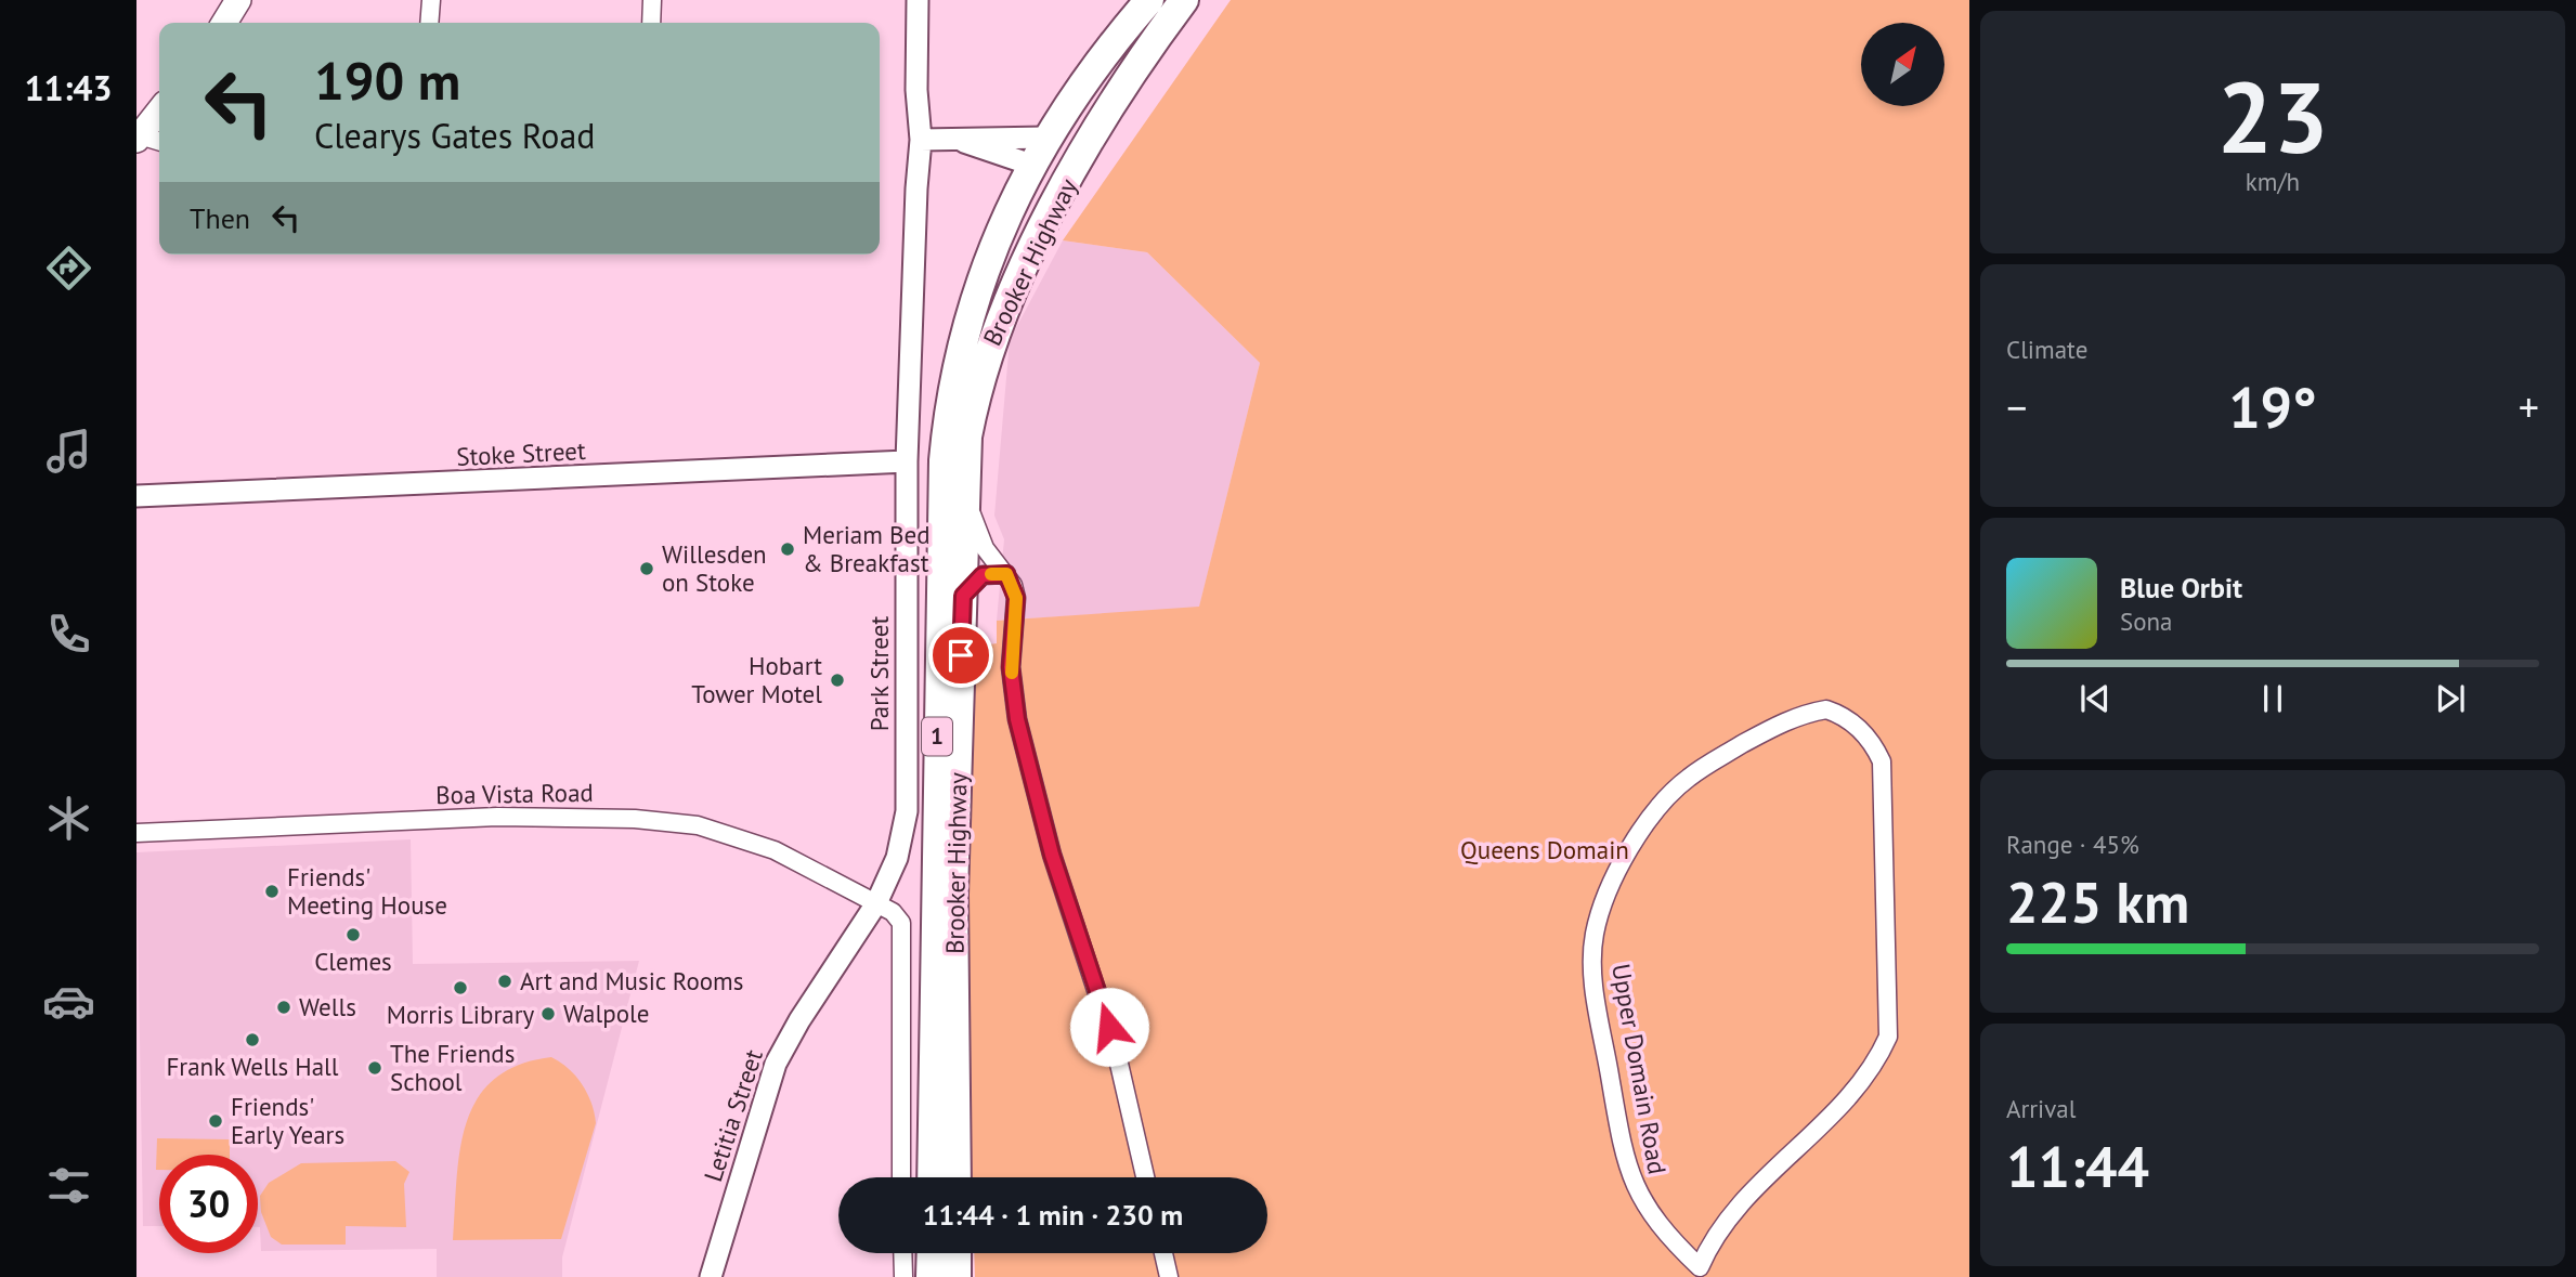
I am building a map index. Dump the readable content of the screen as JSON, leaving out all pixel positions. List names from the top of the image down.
{
  "streets": {
    "highway": ["Brooker Highway", "1"],
    "street": [
      "Stoke Street",
      "Park Street",
      "Boa Vista Road",
      "Upper Domain Road",
      "Letitia Street"
    ]
  },
  "crossings": [
    ["Stoke Street", "Park Street"],
    ["Park Street", "Boa Vista Road"],
    ["Park Street", "Letitia Street"],
    ["Boa Vista Road", "Letitia Street"]
  ],
  "parks": ["Queens Domain"],
  "places": [
    "Meriam Bed & Breakfast",
    "Willesden on Stoke",
    "Hobart Tower Motel",
    "Friends' Meeting House",
    "Clemes",
    "Art and Music Rooms",
    "Morris Library",
    "Wells",
    "Walpole",
    "Frank Wells Hall",
    "The Friends School",
    "Friends' Early Years"
  ],
  "north": "top right",
  "page": {
    "tabs": "11:43",
    "tile": [
      ["23", "km/h"],
      "Climate",
      ["Range · 45%", "225 km"],
      ["Arrival", "11:44"]
    ],
    "turn": ["190 m", "Clearys Gates Road"],
    "then": "Then",
    "heat": ["−", "19°", "+"],
    "song": ["Blue Orbit", "Sona"],
    "limit": "30",
    "trip": "11:44 · 1 min · 230 m"
  }
}
